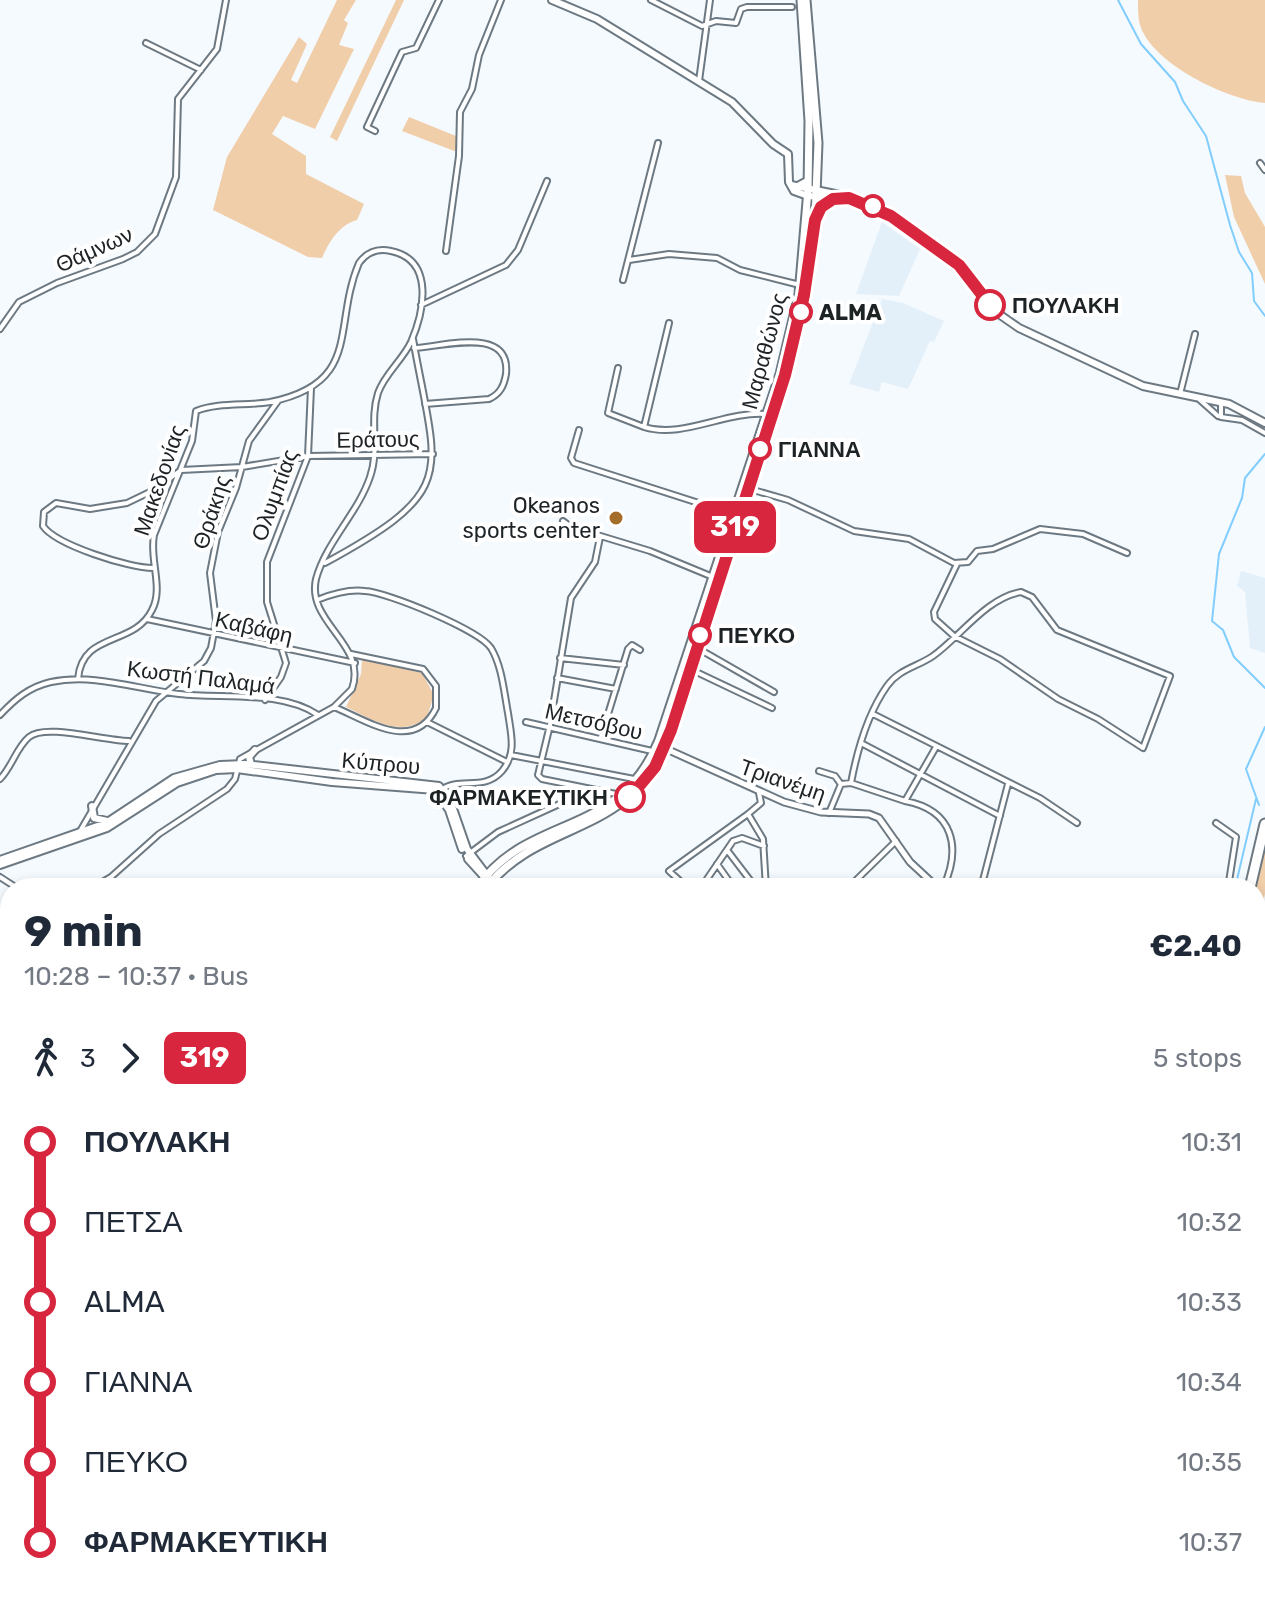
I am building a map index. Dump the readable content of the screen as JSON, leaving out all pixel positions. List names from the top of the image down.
{
  "streets": {
    "main road": ["Μαραθώνος", "Κύπρου"],
    "street": [
      "Θάμνων",
      "Εράτους",
      "Μακεδονίας",
      "Ολυμπίας",
      "Θράκης",
      "Καβάφη",
      "Κωστή Παλαμά",
      "Μετσόβου",
      "Τριανέμη"
    ]
  },
  "crossings": [
    ["Μαραθώνος", "Μετσόβου"],
    ["Μαραθώνος", "Τριανέμη"],
    ["Εράτους", "Μακεδονίας"],
    ["Εράτους", "Ολυμπίας"],
    ["Εράτους", "Θράκης"],
    ["Μακεδονίας", "Ολυμπίας"],
    ["Μακεδονίας", "Θράκης"],
    ["Μακεδονίας", "Καβάφη"],
    ["Ολυμπίας", "Καβάφη"],
    ["Θράκης", "Καβάφη"],
    ["Μετσόβου", "Τριανέμη"]
  ],
  "places": [
    "ΠΟΥΛΑΚΗ",
    "ALMA",
    "ΓΙΑΝΝΑ",
    "Okeanos sports center",
    "ΠΕΥΚΟ",
    "ΦΑΡΜΑΚΕΥΤΙΚΗ"
  ],
  "lines": ["bus line 319"],
  "page": {
    "on_map": "319",
    "heading": ["9 min", "10:28 – 10:37 · Bus", "€2.40"],
    "legs": ["3", "319", "5 stops"],
    "list": [
      {
        "name": "ΠΟΥΛΑΚΗ",
        "value": "10:31"
      },
      {
        "name": "ΠΕΤΣΑ",
        "value": "10:32"
      },
      {
        "name": "ALMA",
        "value": "10:33"
      },
      {
        "name": "ΓΙΑΝΝΑ",
        "value": "10:34"
      },
      {
        "name": "ΠΕΥΚΟ",
        "value": "10:35"
      },
      {
        "name": "ΦΑΡΜΑΚΕΥΤΙΚΗ",
        "value": "10:37"
      }
    ]
  }
}
